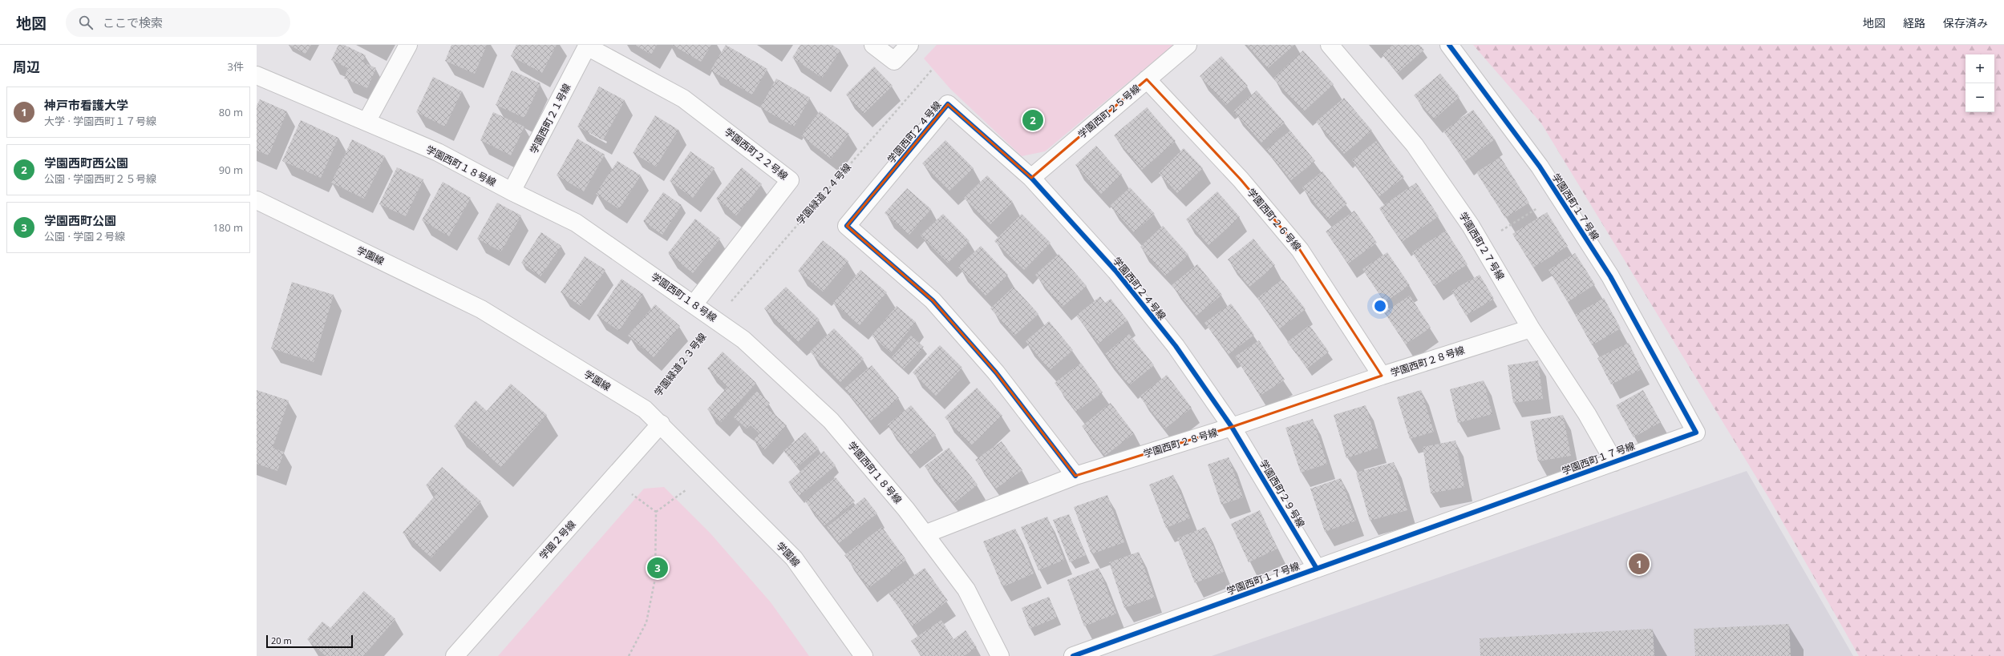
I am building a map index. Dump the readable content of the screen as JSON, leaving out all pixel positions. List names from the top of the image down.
{
  "streets": {
    "street": [
      "学園西町２５号線",
      "学園西町２１号線",
      "学園西町２４号線",
      "学園西町２２号線",
      "学園西町１８号線",
      "学園西町１７号線",
      "学園西町２６号線",
      "学園西町２７号線",
      "学園線",
      "学園西町２８号線",
      "学園西町２９号線",
      "学園２号線"
    ],
    "path": ["学園緑道２４号線", "学園緑道２３号線"]
  },
  "crossings": [
    ["学園西町２５号線", "学園西町２４号線"],
    ["学園西町２５号線", "学園西町２６号線"],
    ["学園西町２１号線", "学園西町２２号線"],
    ["学園西町２１号線", "学園西町１８号線"],
    ["学園西町２４号線", "学園西町２８号線"],
    ["学園西町２４号線", "学園西町２９号線"],
    ["学園西町２２号線", "学園西町１８号線"],
    ["学園西町１８号線", "学園緑道２４号線"],
    ["学園西町１８号線", "学園西町２８号線"],
    ["学園西町１８号線", "学園緑道２３号線"],
    ["学園緑道２４号線", "学園緑道２３号線"],
    ["学園西町１７号線", "学園西町２７号線"],
    ["学園西町１７号線", "学園西町２９号線"],
    ["学園西町２６号線", "学園西町２８号線"],
    ["学園西町２７号線", "学園西町２８号線"],
    ["学園線", "学園緑道２３号線"],
    ["学園線", "学園２号線"],
    ["学園西町２８号線", "学園西町２９号線"]
  ],
  "scale_bar": "20 m",
  "page": {
    "header": "地図",
    "search": "ここで検索",
    "nav": ["地図", "経路", "保存済み"],
    "heading": ["周辺", "3件"],
    "map_buttons": ["+", "−"],
    "list": [
      {
        "mark": "1",
        "name": "神戸市看護大学",
        "note": "大学 · 学園西町１７号線",
        "value": "80 m"
      },
      {
        "mark": "2",
        "name": "学園西町西公園",
        "note": "公園 · 学園西町２５号線",
        "value": "90 m"
      },
      {
        "mark": "3",
        "name": "学園西町公園",
        "note": "公園 · 学園２号線",
        "value": "180 m"
      }
    ],
    "pins": ["2", "1", "3"],
    "scale": "20 m"
  }
}
